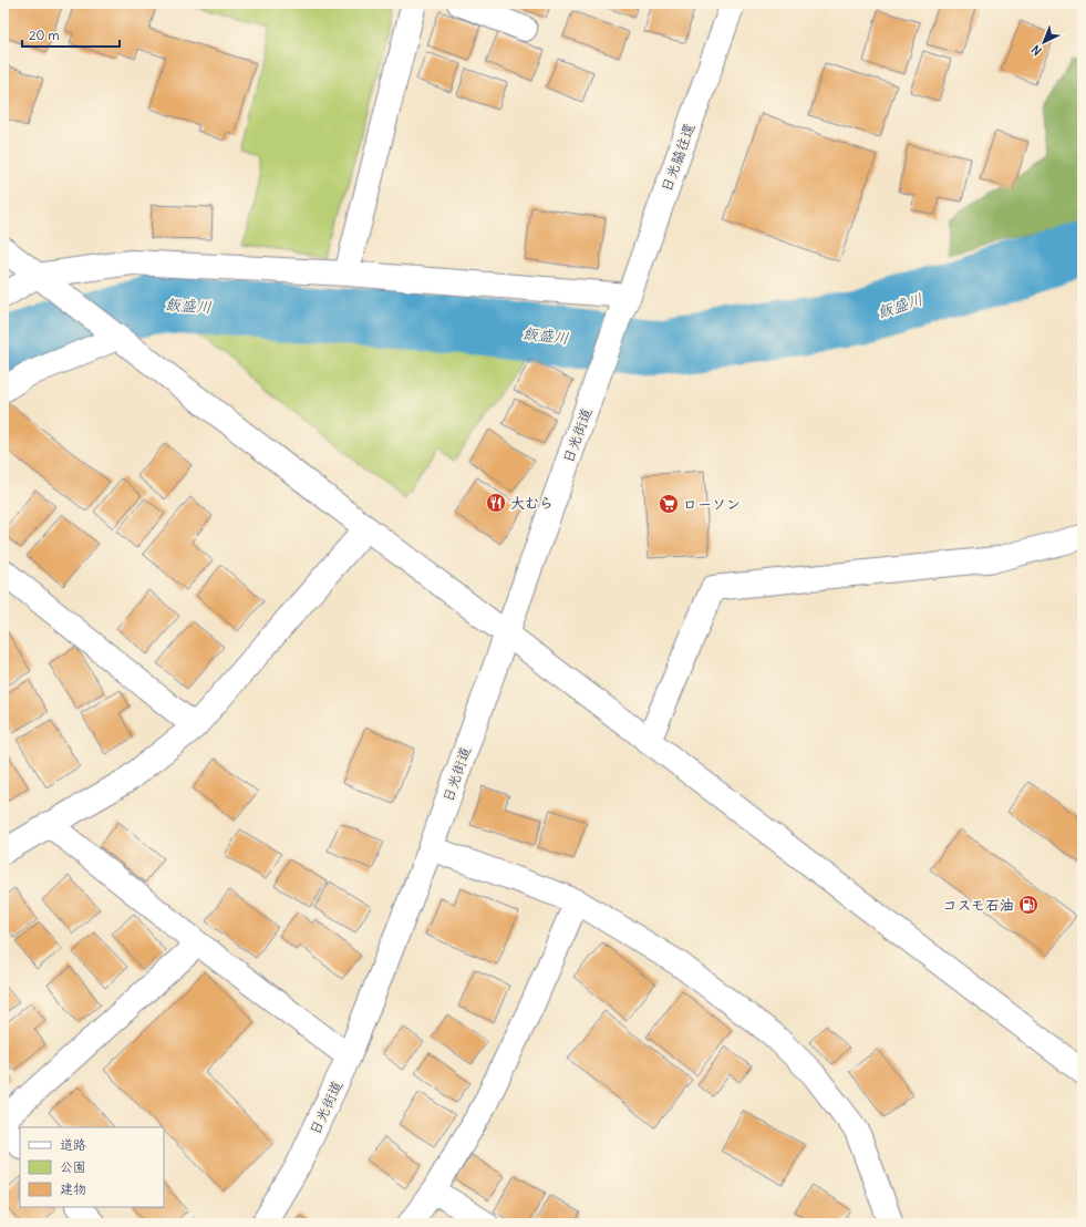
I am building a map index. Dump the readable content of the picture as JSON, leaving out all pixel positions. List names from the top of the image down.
{
  "streets": {
    "street": ["日光脇往還", "日光街道"]
  },
  "crossings": [
    ["日光脇往還", "日光街道"]
  ],
  "water": ["飯盛川"],
  "places": {
    "restaurant": ["大むら"],
    "supermarket": ["ローソン"],
    "fuel station": ["コスモ石油"]
  },
  "legend": ["道路", "公園", "建物"],
  "scale_bar": "20 m",
  "north": "bottom left"
}
